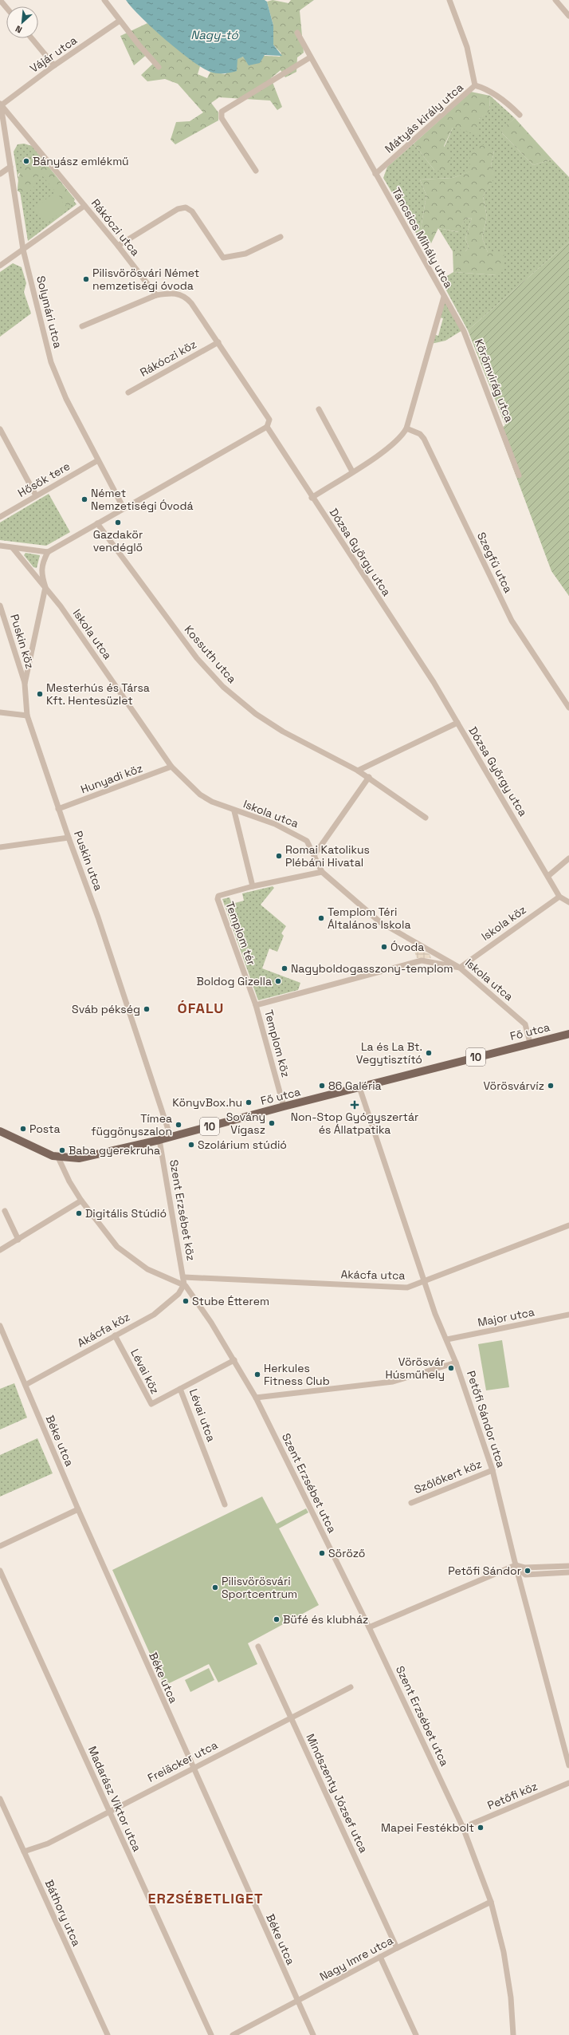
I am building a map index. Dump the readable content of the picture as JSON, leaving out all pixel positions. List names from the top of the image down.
{
  "streets": {
    "main road": ["Fő utca", "10"],
    "street": [
      "Vájár utca",
      "Mátyás király utca",
      "Rákóczi utca",
      "Táncsics Mihály utca",
      "Solymári utca",
      "Rákóczi köz",
      "Körömvirág utca",
      "Hősök tere",
      "Dózsa György utca",
      "Szegfű utca",
      "Iskola utca",
      "Puskin köz",
      "Kossuth utca",
      "Hunyadi köz",
      "Puskin utca",
      "Iskola köz",
      "Templom tér",
      "Templom köz",
      "Szent Erzsébet köz",
      "Akácfa utca",
      "Major utca",
      "Akácfa köz",
      "Lévai köz",
      "Lévai utca",
      "Petőfi Sándor utca",
      "Béke utca",
      "Szőlőkert köz",
      "Szent Erzsébet utca",
      "Freiäcker utca",
      "Mindszenty József utca",
      "Petőfi köz",
      "Madarász Viktor utca",
      "Báthory utca",
      "Nagy Imre utca"
    ]
  },
  "crossings": [
    ["Vájár utca", "Rákóczi utca"],
    ["Vájár utca", "Solymári utca"],
    ["Mátyás király utca", "Táncsics Mihály utca"],
    ["Rákóczi utca", "Solymári utca"],
    ["Táncsics Mihály utca", "Körömvirág utca"],
    ["Táncsics Mihály utca", "Dózsa György utca"],
    ["Táncsics Mihály utca", "Szegfű utca"],
    ["Solymári utca", "Hősök tere"],
    ["Dózsa György utca", "Iskola köz"],
    ["Iskola utca", "Hunyadi köz"],
    ["Iskola utca", "Puskin utca"],
    ["Iskola utca", "Iskola köz"],
    ["Iskola utca", "Templom tér"],
    ["Iskola utca", "Fő utca"],
    ["Puskin köz", "Puskin utca"],
    ["Hunyadi köz", "Puskin utca"],
    ["Puskin utca", "Fő utca"],
    ["Templom tér", "Templom köz"],
    ["Fő utca", "Templom köz"],
    ["Fő utca", "Szent Erzsébet köz"],
    ["Fő utca", "Petőfi Sándor utca"],
    ["Szent Erzsébet köz", "Akácfa utca"],
    ["Szent Erzsébet köz", "Akácfa köz"],
    ["Szent Erzsébet köz", "Szent Erzsébet utca"],
    ["Akácfa utca", "Petőfi Sándor utca"],
    ["Major utca", "Petőfi Sándor utca"],
    ["Akácfa köz", "Lévai köz"],
    ["Akácfa köz", "Béke utca"],
    ["Akácfa köz", "Szent Erzsébet utca"],
    ["Lévai köz", "Lévai utca"],
    ["Lévai utca", "Szent Erzsébet utca"],
    ["Petőfi Sándor utca", "Szőlőkert köz"],
    ["Béke utca", "Freiäcker utca"],
    ["Béke utca", "Nagy Imre utca"],
    ["Szent Erzsébet utca", "Petőfi köz"],
    ["Szent Erzsébet utca", "Nagy Imre utca"],
    ["Freiäcker utca", "Mindszenty József utca"],
    ["Freiäcker utca", "Madarász Viktor utca"],
    ["Freiäcker utca", "Báthory utca"],
    ["Mindszenty József utca", "Nagy Imre utca"]
  ],
  "districts": ["ÓFALU", "ERZSÉBETLIGET"],
  "water": ["Nagy-tó"],
  "places": {
    "other": [
      "Bányász emlékmű",
      "Pilisvörösvári Német nemzetiségi óvoda",
      "Német Nemzetiségi Óvodá",
      "Gazdakör vendéglő",
      "Mesterhús és Társa Kft. Hentesüzlet",
      "Romai Katolikus Plébáni Hivatal",
      "Templom Téri Általános Iskola",
      "Óvoda",
      "Nagyboldogasszony-templom",
      "Boldog Gizella",
      "Sváb pékség",
      "La és La Bt. Vegytisztító",
      "86 Galéria",
      "Vörösvárvíz",
      "KönyvBox.hu",
      "Sovány Vígasz",
      "Tímea függönyszalon",
      "Posta",
      "Szolárium stúdió",
      "Baba gyerekruha",
      "Digitális Stúdió",
      "Stube Étterem",
      "Vörösvár Húsműhely",
      "Herkules Fitness Club",
      "Söröző",
      "Petőfi Sándor",
      "Pilisvörösvári Sportcentrum",
      "Büfé és klubház",
      "Mapei Festékbolt"
    ],
    "health": ["Non-Stop Gyógyszertár és Állatpatika"]
  },
  "north": "bottom left"
}
